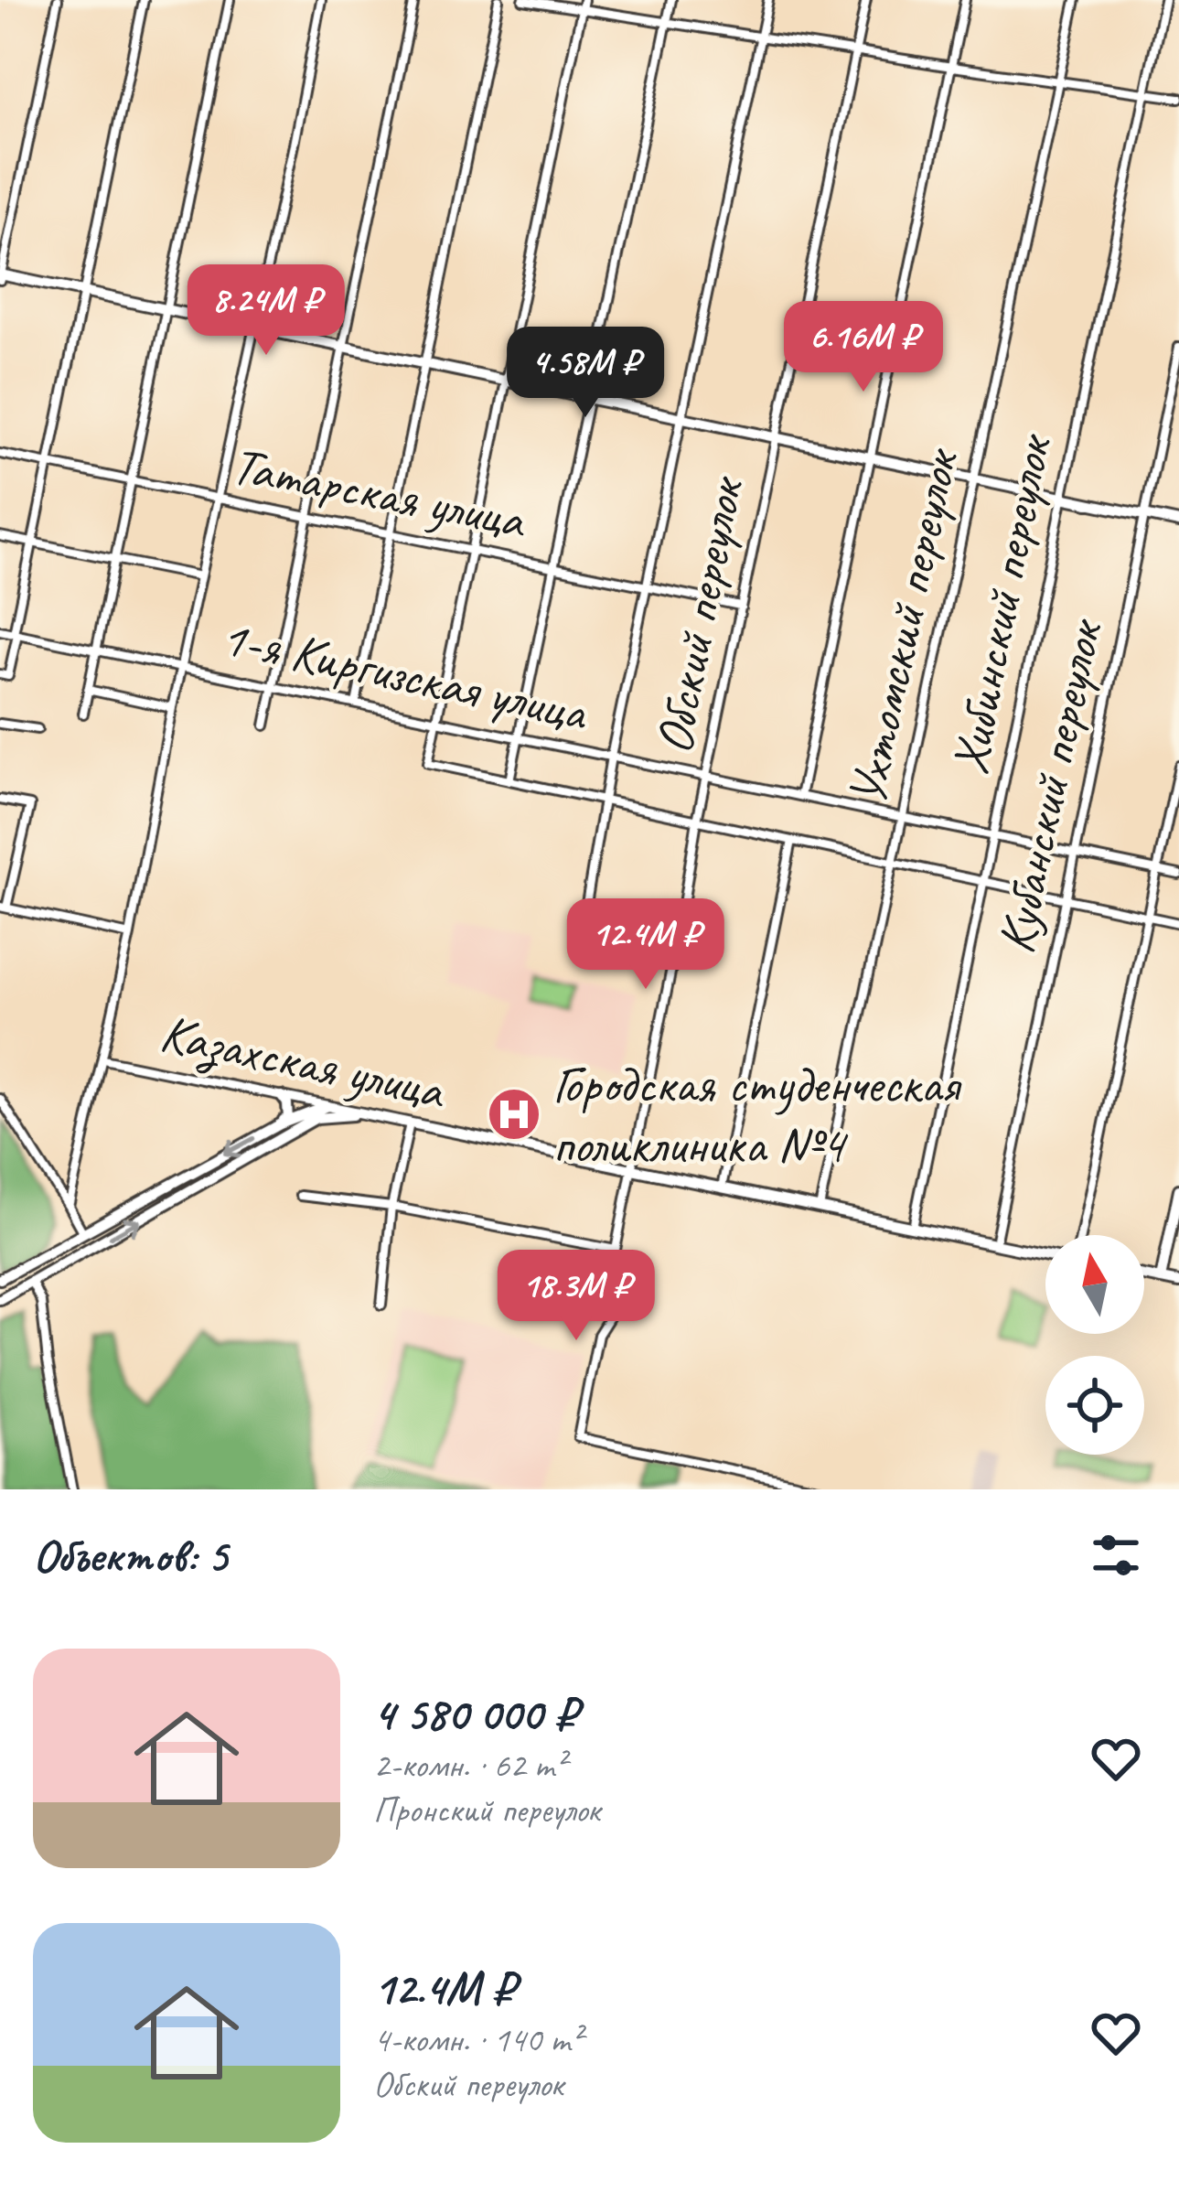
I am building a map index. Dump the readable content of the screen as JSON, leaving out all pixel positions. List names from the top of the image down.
{
  "streets": {
    "main road": ["Казахская улица"],
    "street": [
      "Татарская улица",
      "Хибинский переулок",
      "Обский переулок",
      "Ухтомский переулок",
      "1-я Киргизская улица",
      "Кубанский переулок"
    ]
  },
  "crossings": [
    ["Татарская улица", "Обский переулок"],
    ["Хибинский переулок", "1-я Киргизская улица"],
    ["Хибинский переулок", "Казахская улица"],
    ["Обский переулок", "1-я Киргизская улица"],
    ["Обский переулок", "Казахская улица"],
    ["Ухтомский переулок", "1-я Киргизская улица"],
    ["Ухтомский переулок", "Казахская улица"],
    ["1-я Киргизская улица", "Кубанский переулок"],
    ["Кубанский переулок", "Казахская улица"]
  ],
  "places": {
    "hospital": ["Городская студенческая поликлиника №4"]
  },
  "north": "top",
  "page": {
    "price": [
      "8.24M ₽",
      "6.16M ₽",
      "4.58M ₽",
      "12.4M ₽",
      "18.3M ₽"
    ],
    "heading": "Объектов: 5",
    "list": [
      {
        "name": "4 580 000 ₽",
        "note": "2-комн. · 62 m² · Пронский переулок"
      },
      {
        "name": "12.4M ₽",
        "note": "4-комн. · 140 m² · Обский переулок"
      }
    ]
  }
}
